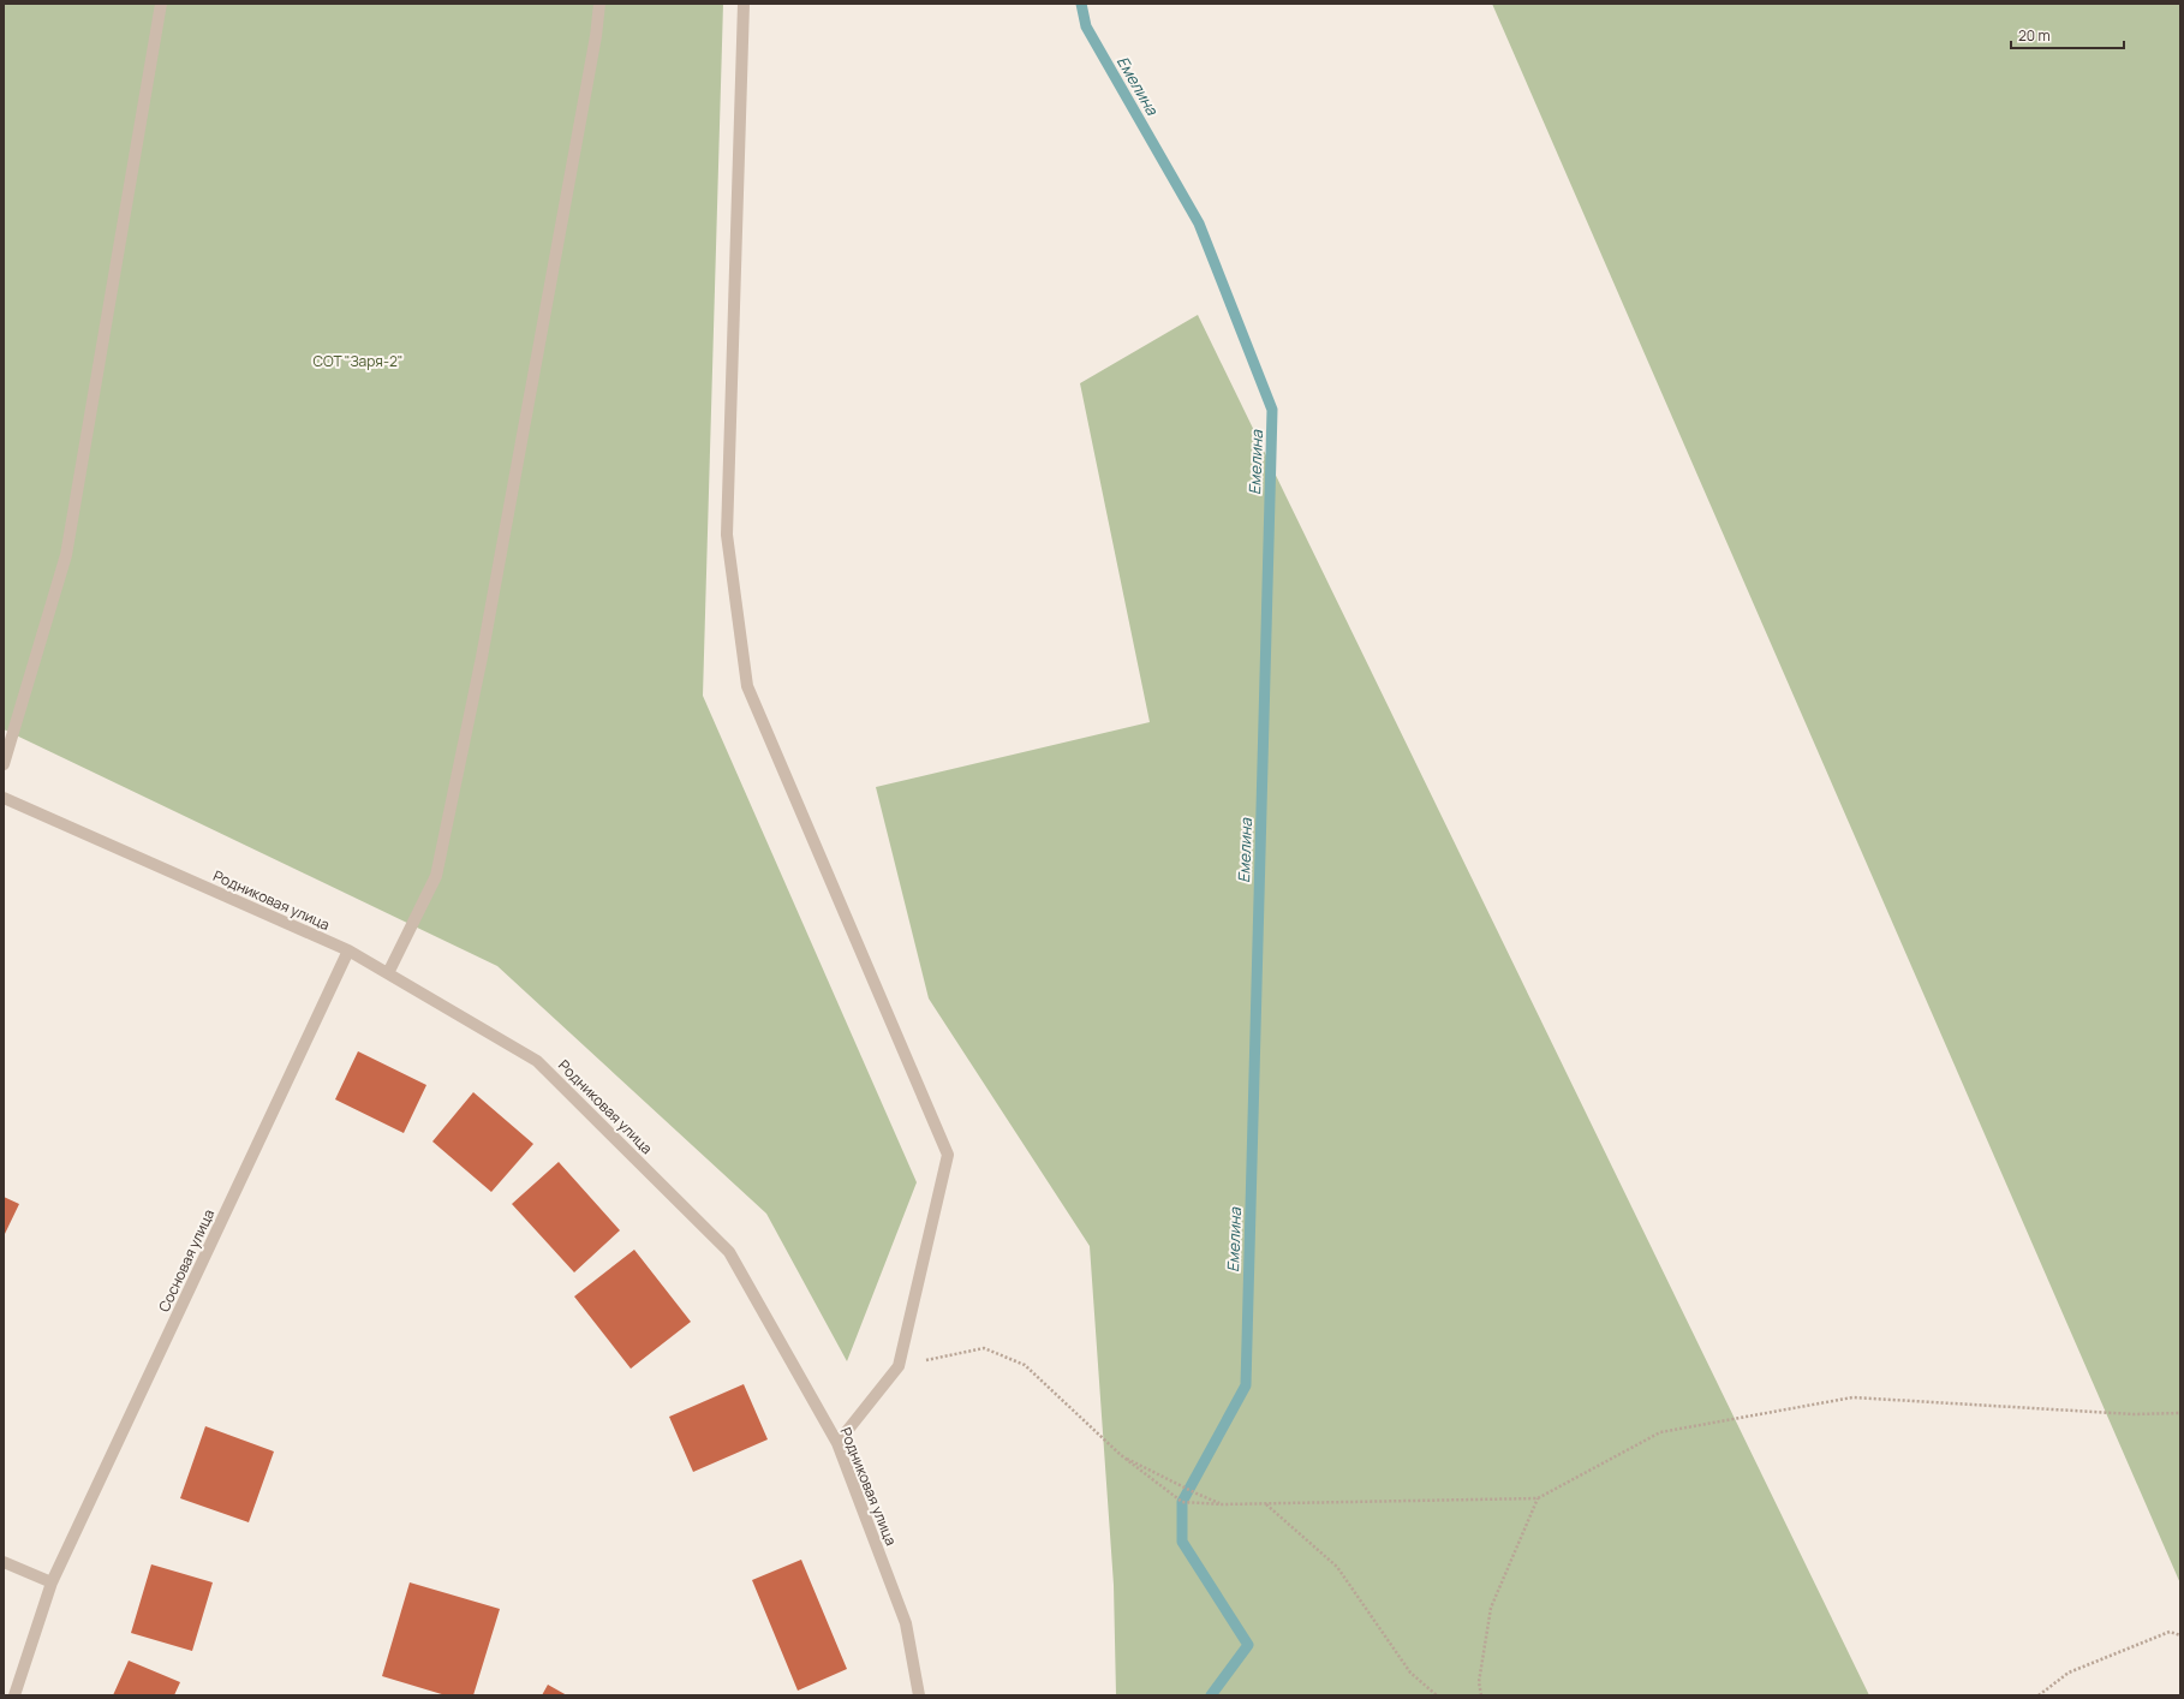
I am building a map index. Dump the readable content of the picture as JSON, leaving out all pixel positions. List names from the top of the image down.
{
  "streets": {
    "street": ["Родниковая улица", "Сосновая улица"]
  },
  "crossings": [
    ["Родниковая улица", "Сосновая улица"]
  ],
  "water": ["Емелина"],
  "parks": ["СОТ \"Заря-2\""],
  "scale_bar": "20 m"
}
